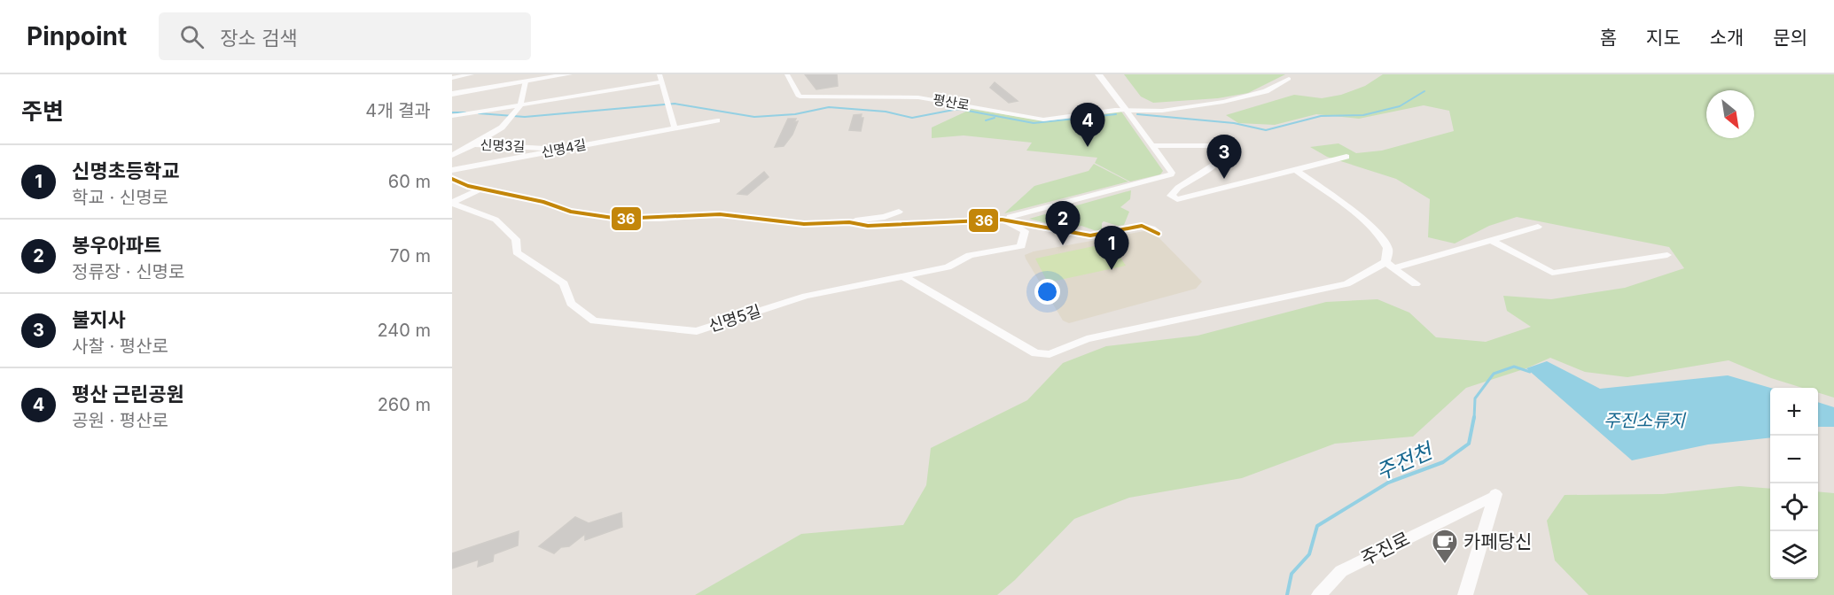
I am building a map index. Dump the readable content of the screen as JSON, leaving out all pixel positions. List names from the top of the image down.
{
  "streets": {
    "street": [
      "평산로",
      "신명3길",
      "신명4길",
      "신명5길",
      "주진로"
    ]
  },
  "crossings": [
    ["신명3길", "신명4길"]
  ],
  "water": ["주진소류지", "주전천"],
  "places": {
    "cafe": ["카페당신"]
  },
  "lines": ["transit line 36"],
  "north": "bottom right",
  "page": {
    "header": "Pinpoint",
    "search": "장소 검색",
    "nav": [
      "홈",
      "지도",
      "소개",
      "문의"
    ],
    "heading": ["주변", "4개 결과"],
    "pins": [
      "4",
      "3",
      "2",
      "1"
    ],
    "list": [
      {
        "mark": "1",
        "name": "신명초등학교",
        "note": "학교 · 신명로",
        "value": "60 m"
      },
      {
        "mark": "2",
        "name": "봉우아파트",
        "note": "정류장 · 신명로",
        "value": "70 m"
      },
      {
        "mark": "3",
        "name": "불지사",
        "note": "사찰 · 평산로",
        "value": "240 m"
      },
      {
        "mark": "4",
        "name": "평산 근린공원",
        "note": "공원 · 평산로",
        "value": "260 m"
      }
    ],
    "map_buttons": ["+", "−"]
  }
}
